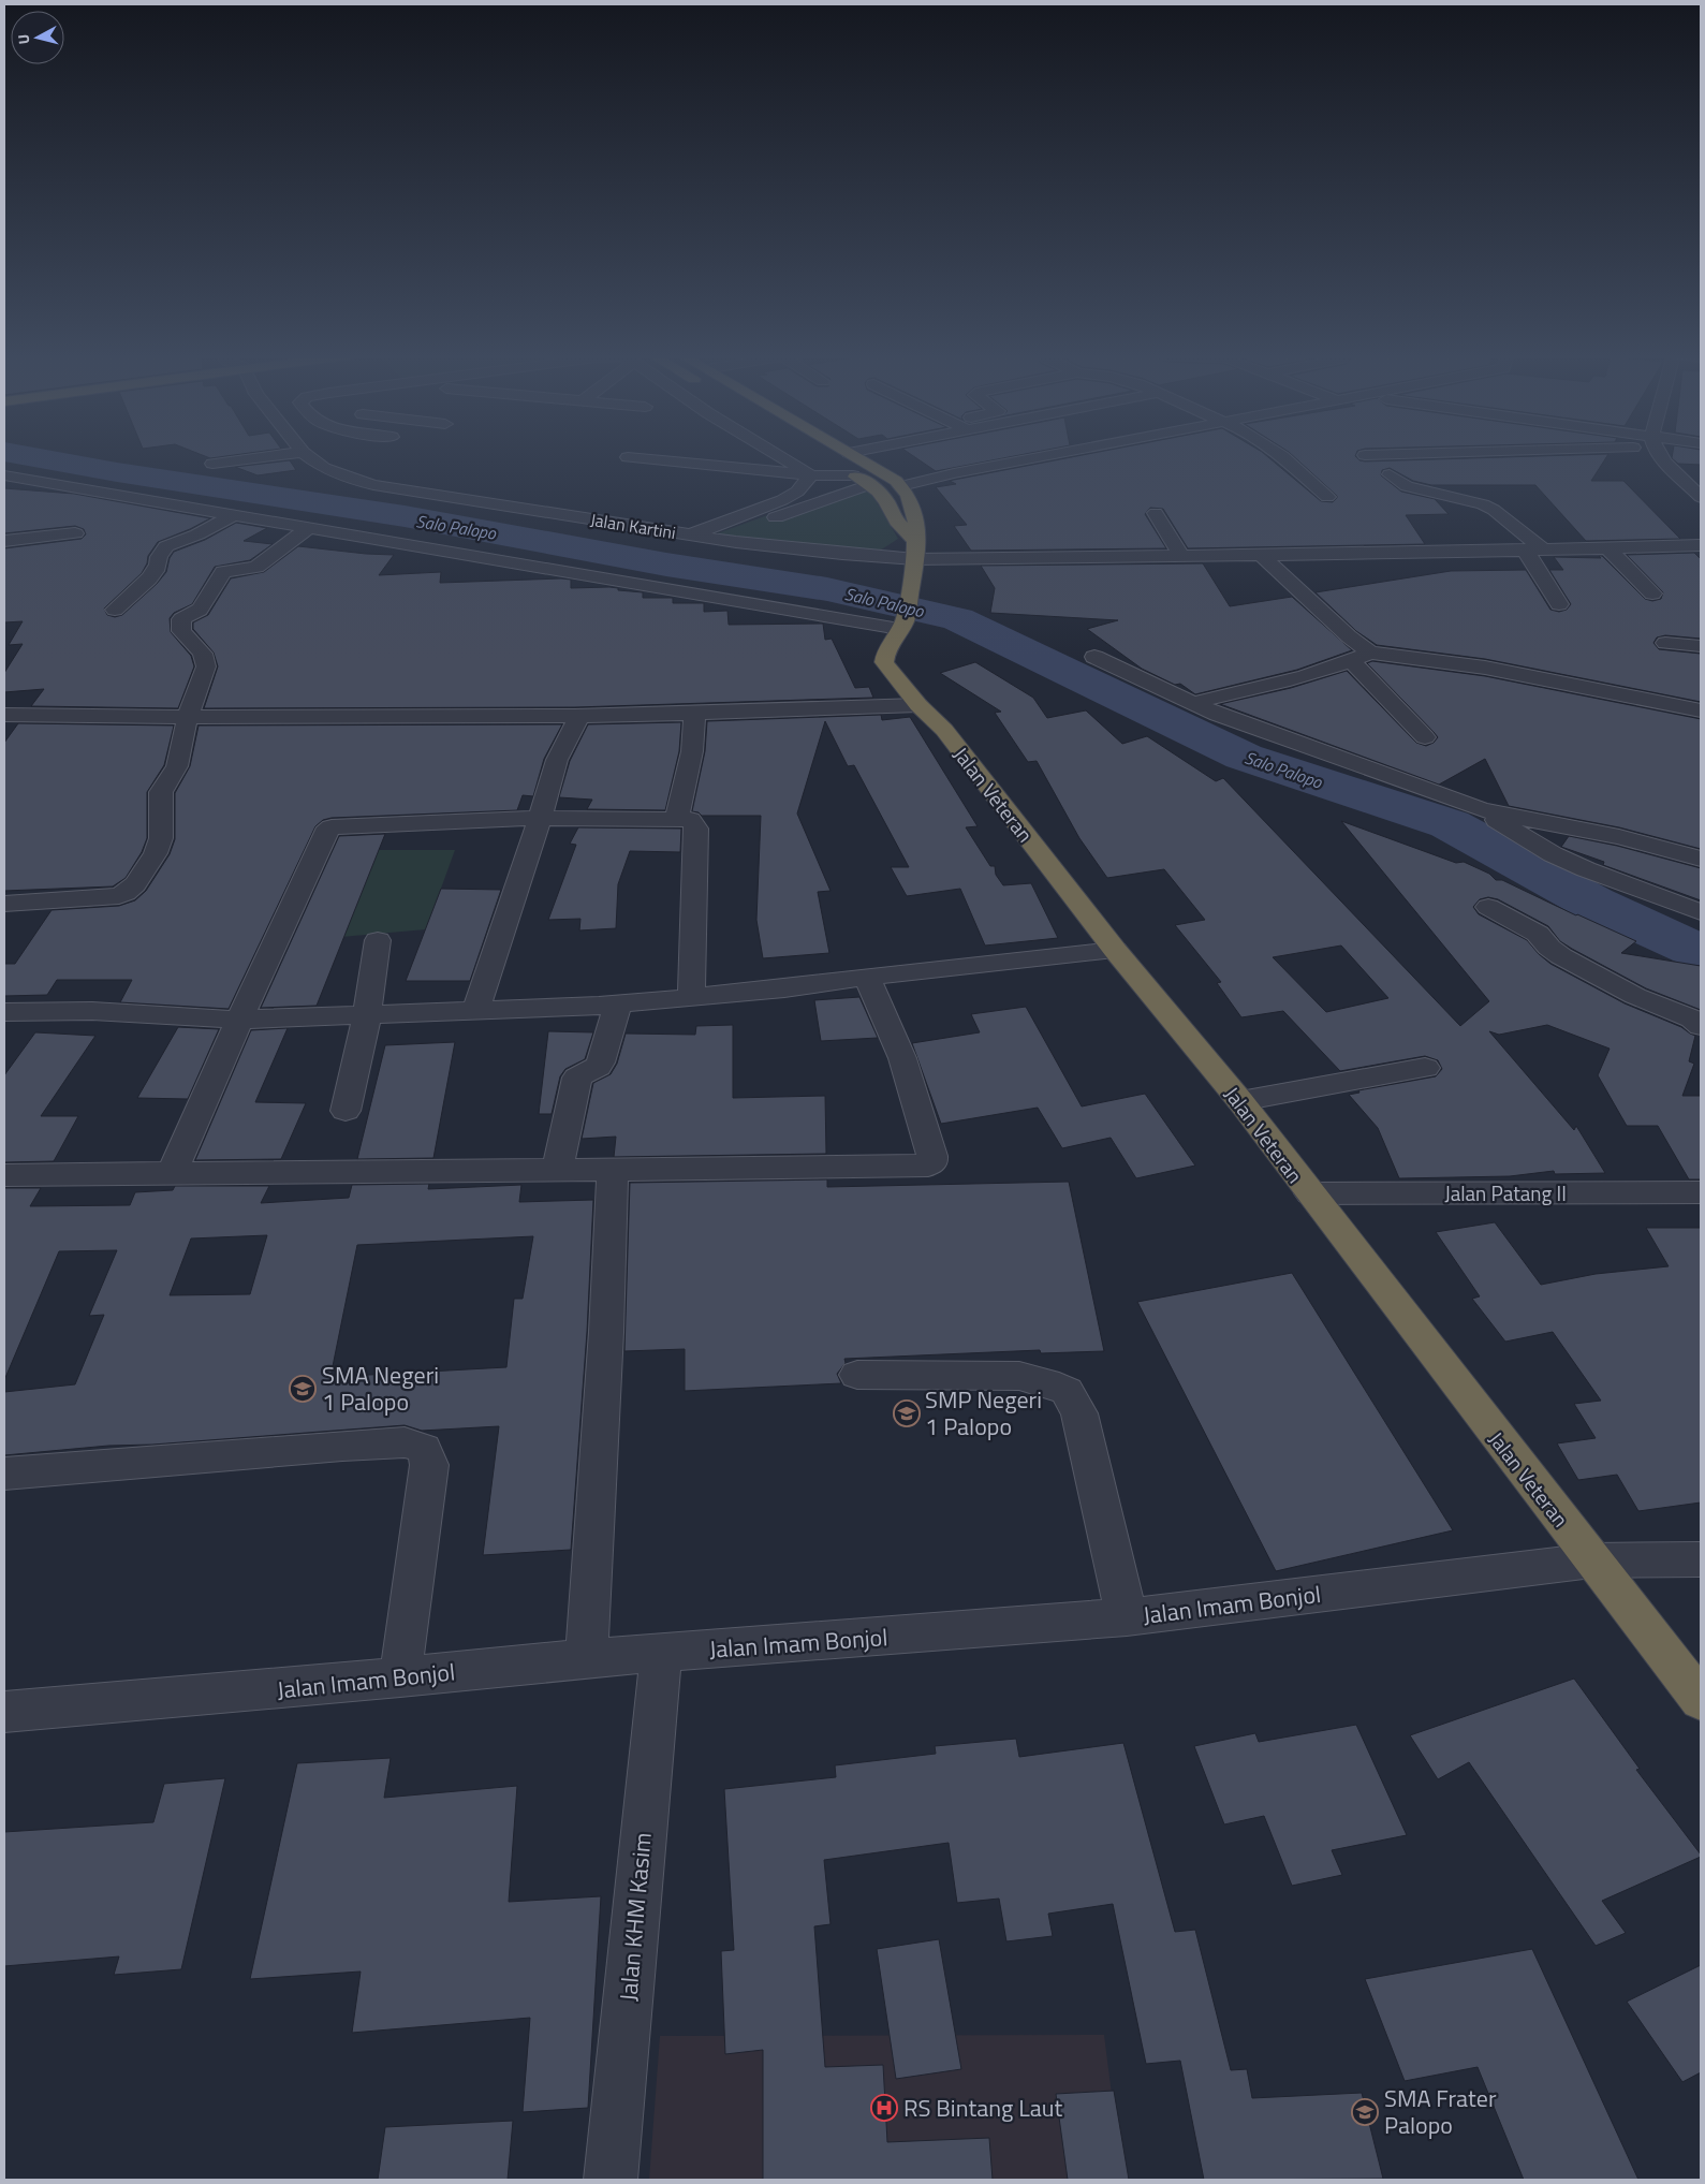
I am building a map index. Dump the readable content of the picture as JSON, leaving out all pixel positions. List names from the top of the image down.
{
  "streets": {
    "highway": ["Jalan Veteran"],
    "street": [
      "Jalan Kartini",
      "Jalan Patang II",
      "Jalan Imam Bonjol",
      "Jalan KHM Kasim"
    ]
  },
  "crossings": [
    ["Jalan Kartini", "Jalan Veteran"],
    ["Jalan Veteran", "Jalan Patang II"],
    ["Jalan Veteran", "Jalan Imam Bonjol"],
    ["Jalan Imam Bonjol", "Jalan KHM Kasim"]
  ],
  "water": ["Salo Palopo"],
  "places": {
    "school or university": ["SMA Negeri 1 Palopo", "SMP Negeri 1 Palopo", "SMA Frater Palopo"],
    "hospital": ["RS Bintang Laut"]
  },
  "north": "left"
}
